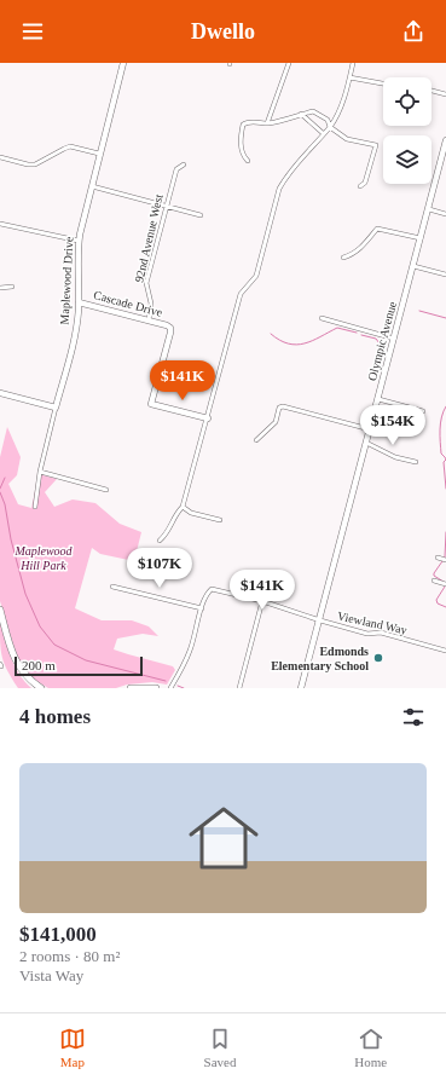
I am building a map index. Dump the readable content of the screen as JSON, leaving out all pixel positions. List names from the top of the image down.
{
  "streets": {
    "street": [
      "92nd Avenue West",
      "Maplewood Drive",
      "Cascade Drive",
      "Olympic Avenue",
      "Viewland Way"
    ]
  },
  "crossings": [
    ["92nd Avenue West", "Cascade Drive"],
    ["Maplewood Drive", "Cascade Drive"],
    ["Olympic Avenue", "Viewland Way"]
  ],
  "parks": ["Maplewood Hill Park"],
  "places": ["Edmonds Elementary School"],
  "scale_bar": "200 m",
  "page": {
    "header": "Dwello",
    "price": [
      "$141K",
      "$154K",
      "$107K",
      "$141K"
    ],
    "scale": "200 m",
    "heading": "4 homes",
    "list": [
      {
        "name": "$141,000",
        "note": "2 rooms · 80 m² · Vista Way"
      }
    ],
    "tabs": ["Map", "Saved", "Home"]
  }
}
